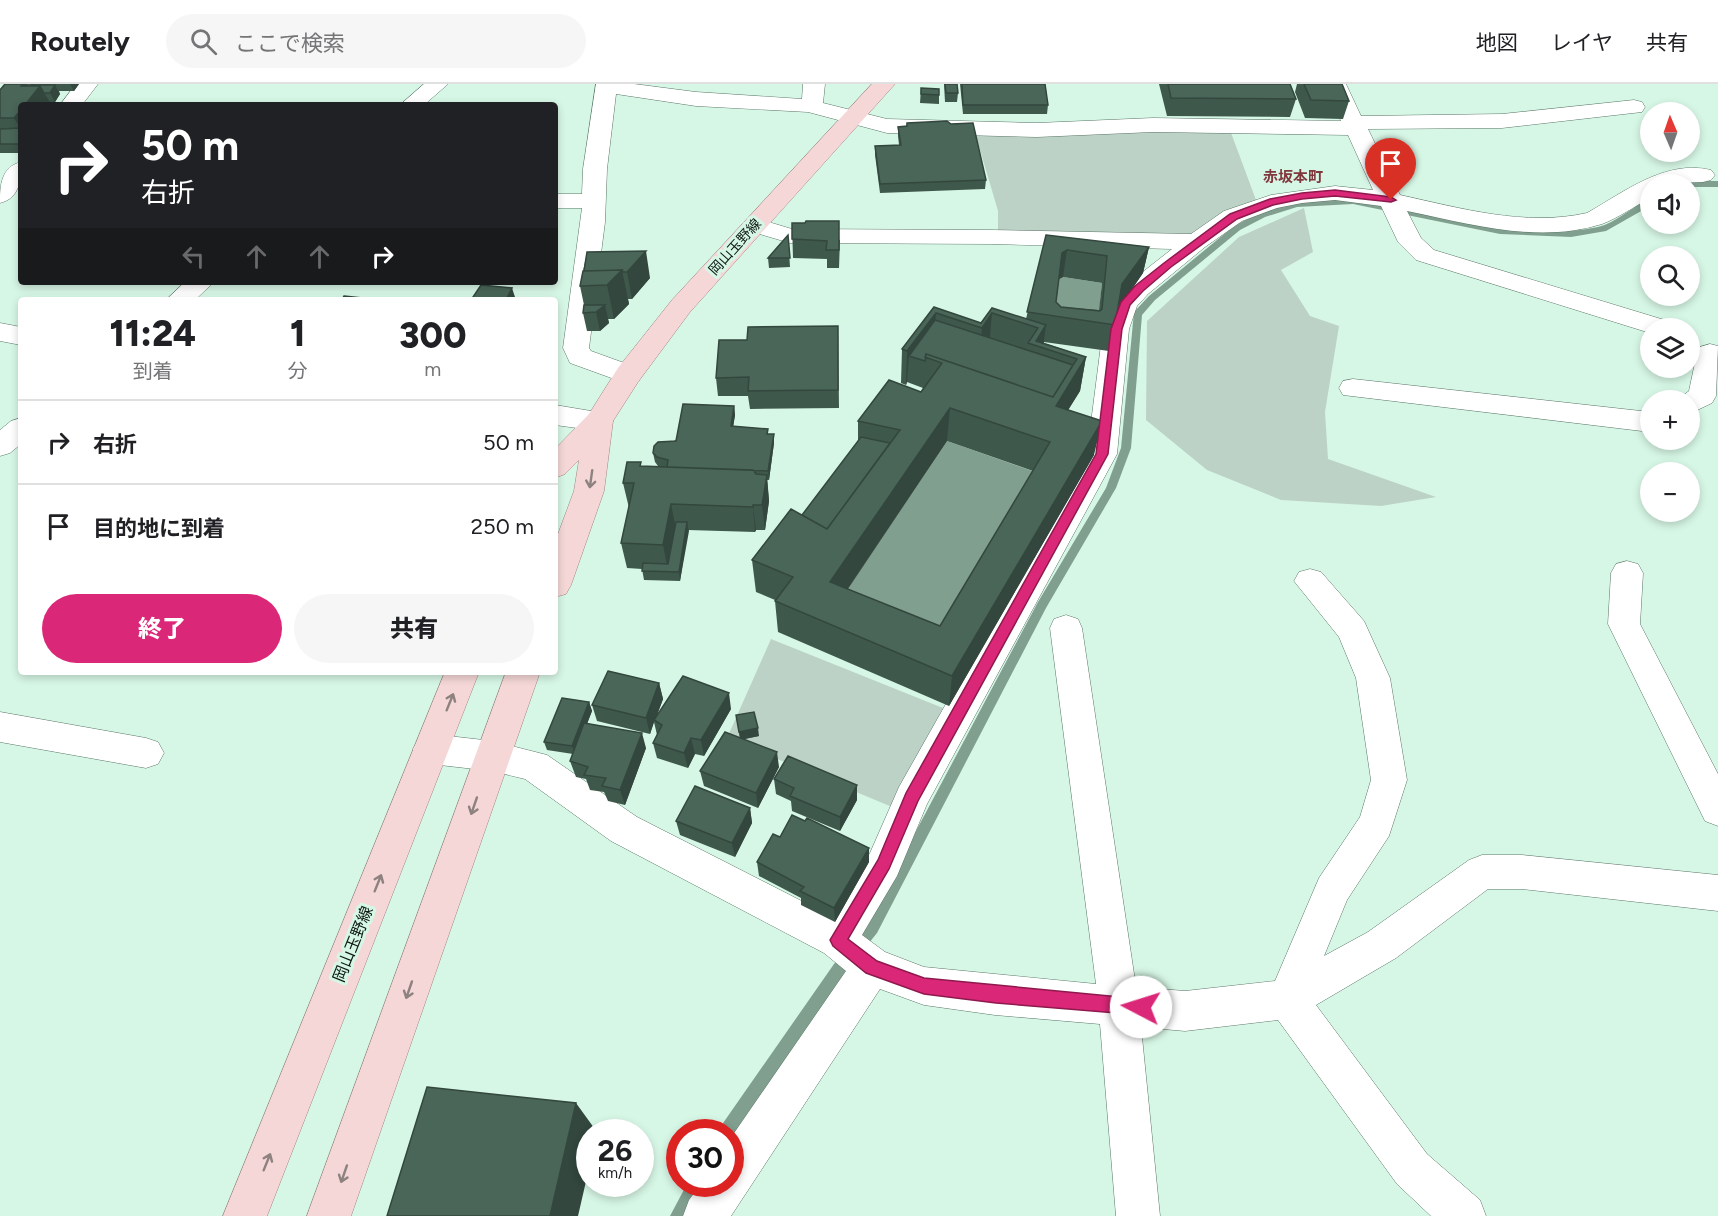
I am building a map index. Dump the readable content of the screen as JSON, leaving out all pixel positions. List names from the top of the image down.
{
  "streets": {
    "main road": ["岡山玉野線"]
  },
  "districts": ["赤坂本町"],
  "north": "top",
  "page": {
    "header": "Routely",
    "search": "ここで検索",
    "nav": ["地図", "レイヤ", "共有"],
    "map_buttons": ["+", "−"],
    "turn": ["50 m", "右折"],
    "eta": [
      "11:24",
      "到着",
      "1",
      "分",
      "300",
      "m"
    ],
    "list": [
      {
        "name": "右折",
        "value": "50 m"
      },
      {
        "name": "目的地に到着",
        "value": "250 m"
      }
    ],
    "buttons": ["終了", "共有"],
    "speed": "26 km/h",
    "limit": "30"
  }
}
